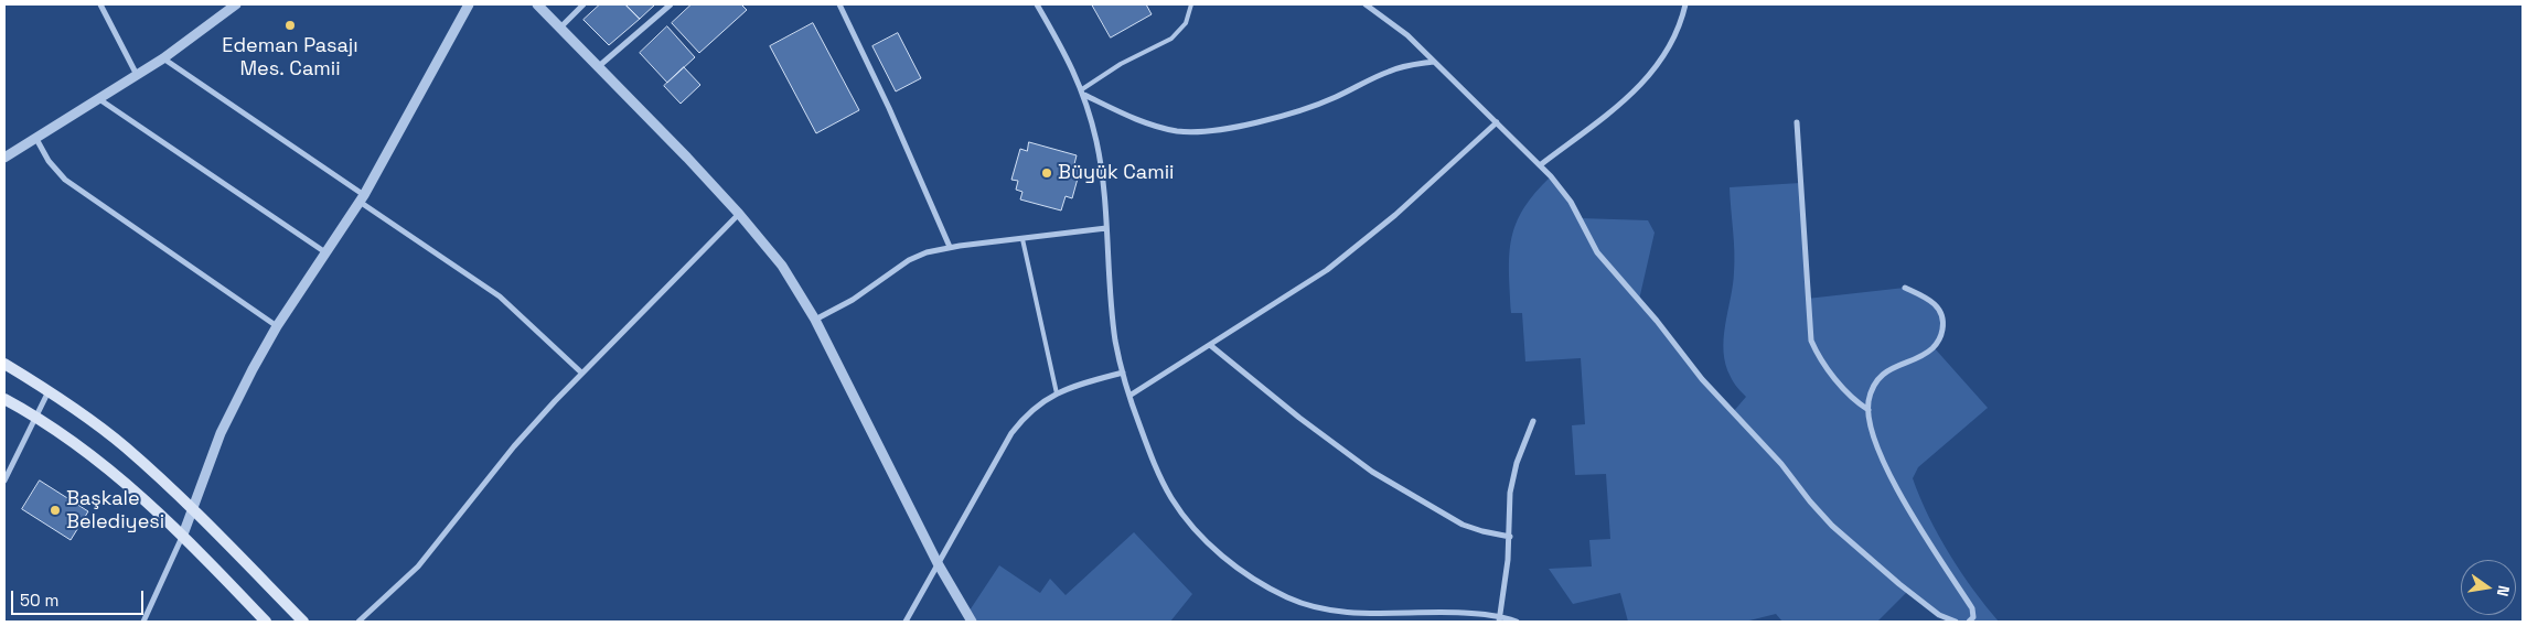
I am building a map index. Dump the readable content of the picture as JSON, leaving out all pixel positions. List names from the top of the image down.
{
  "places": ["Edeman Pasajı Mes. Camii", "Büyük Camii", "Başkale Belediyesi"],
  "scale_bar": "50 m",
  "north": "right"
}
